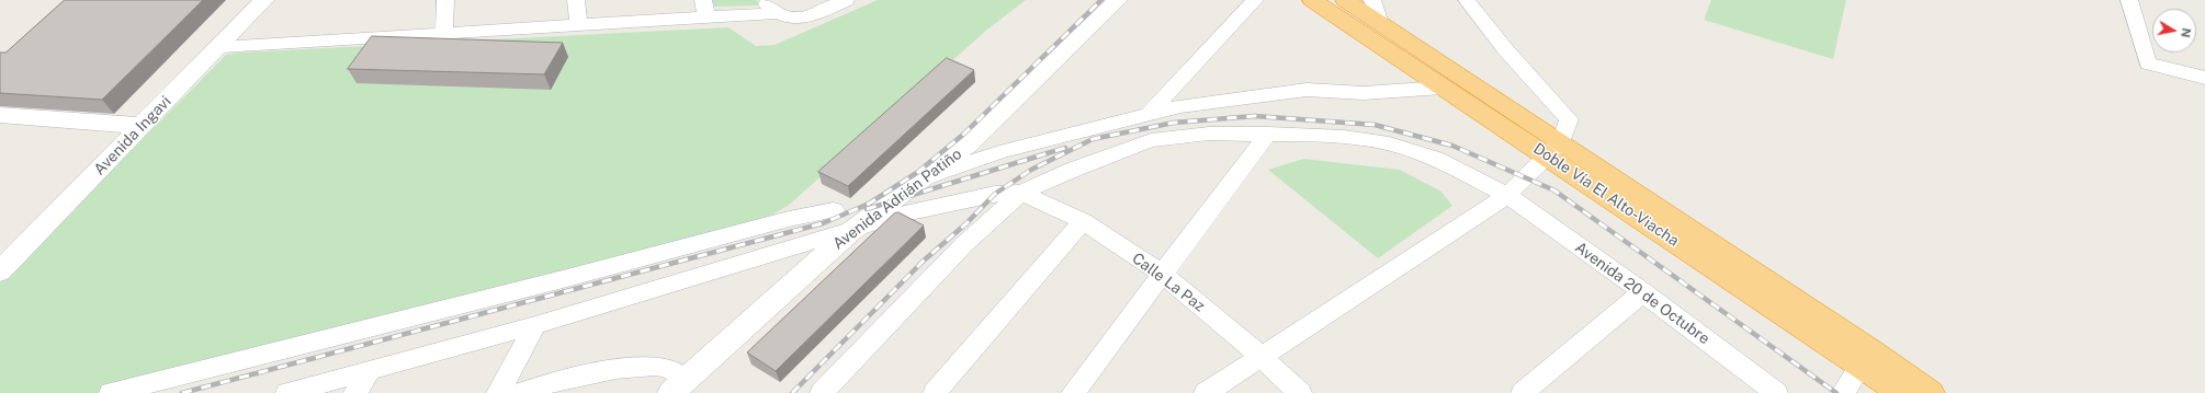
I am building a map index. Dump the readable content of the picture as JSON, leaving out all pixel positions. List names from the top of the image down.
{
  "streets": {
    "highway": ["Doble Vía El Alto-Viacha"],
    "street": [
      "Avenida Ingavi",
      "Avenida Adrián Patiño",
      "Calle La Paz",
      "Avenida 20 de Octubre"
    ]
  },
  "crossings": [
    ["Calle La Paz", "Avenida 20 de Octubre"]
  ],
  "north": "right"
}
